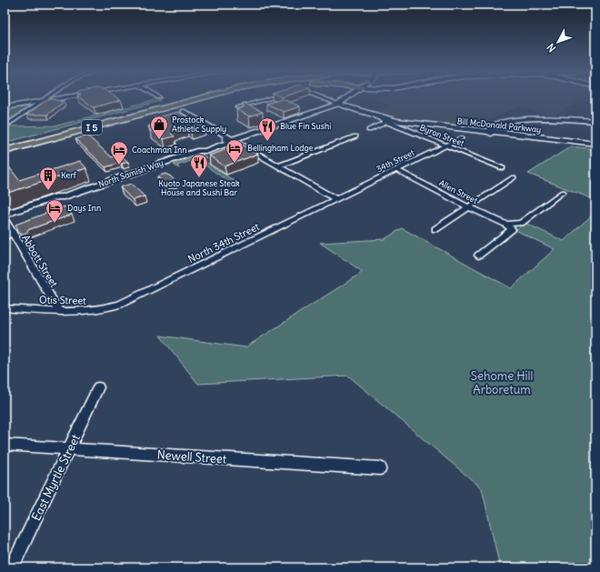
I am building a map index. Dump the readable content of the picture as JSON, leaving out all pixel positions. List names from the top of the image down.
{
  "streets": {
    "highway": ["I 5"],
    "main road": ["Bill McDonald Parkway", "North Samish Way"],
    "street": [
      "Byron Street",
      "34th Street",
      "Allen Street",
      "North 34th Street",
      "Abbott Street",
      "Otis Street",
      "Newell Street",
      "East Myrtle Street"
    ]
  },
  "crossings": [
    ["Bill McDonald Parkway", "Byron Street"],
    ["Bill McDonald Parkway", "North Samish Way"],
    ["Byron Street", "34th Street"],
    ["34th Street", "Allen Street"],
    ["34th Street", "North 34th Street"],
    ["North Samish Way", "Abbott Street"],
    ["North 34th Street", "Otis Street"],
    ["Abbott Street", "Otis Street"],
    ["Newell Street", "East Myrtle Street"]
  ],
  "parks": ["Sehome Hill Arboretum"],
  "places": {
    "shop": ["Prostock Athletic Supply"],
    "restaurant": ["Blue Fin Sushi", "Kyoto Japanese Steak House and Sushi Bar"],
    "hotel": ["Bellingham Lodge", "Coachman Inn", "Days Inn"],
    "building": ["Kerf"]
  },
  "north": "bottom left"
}
